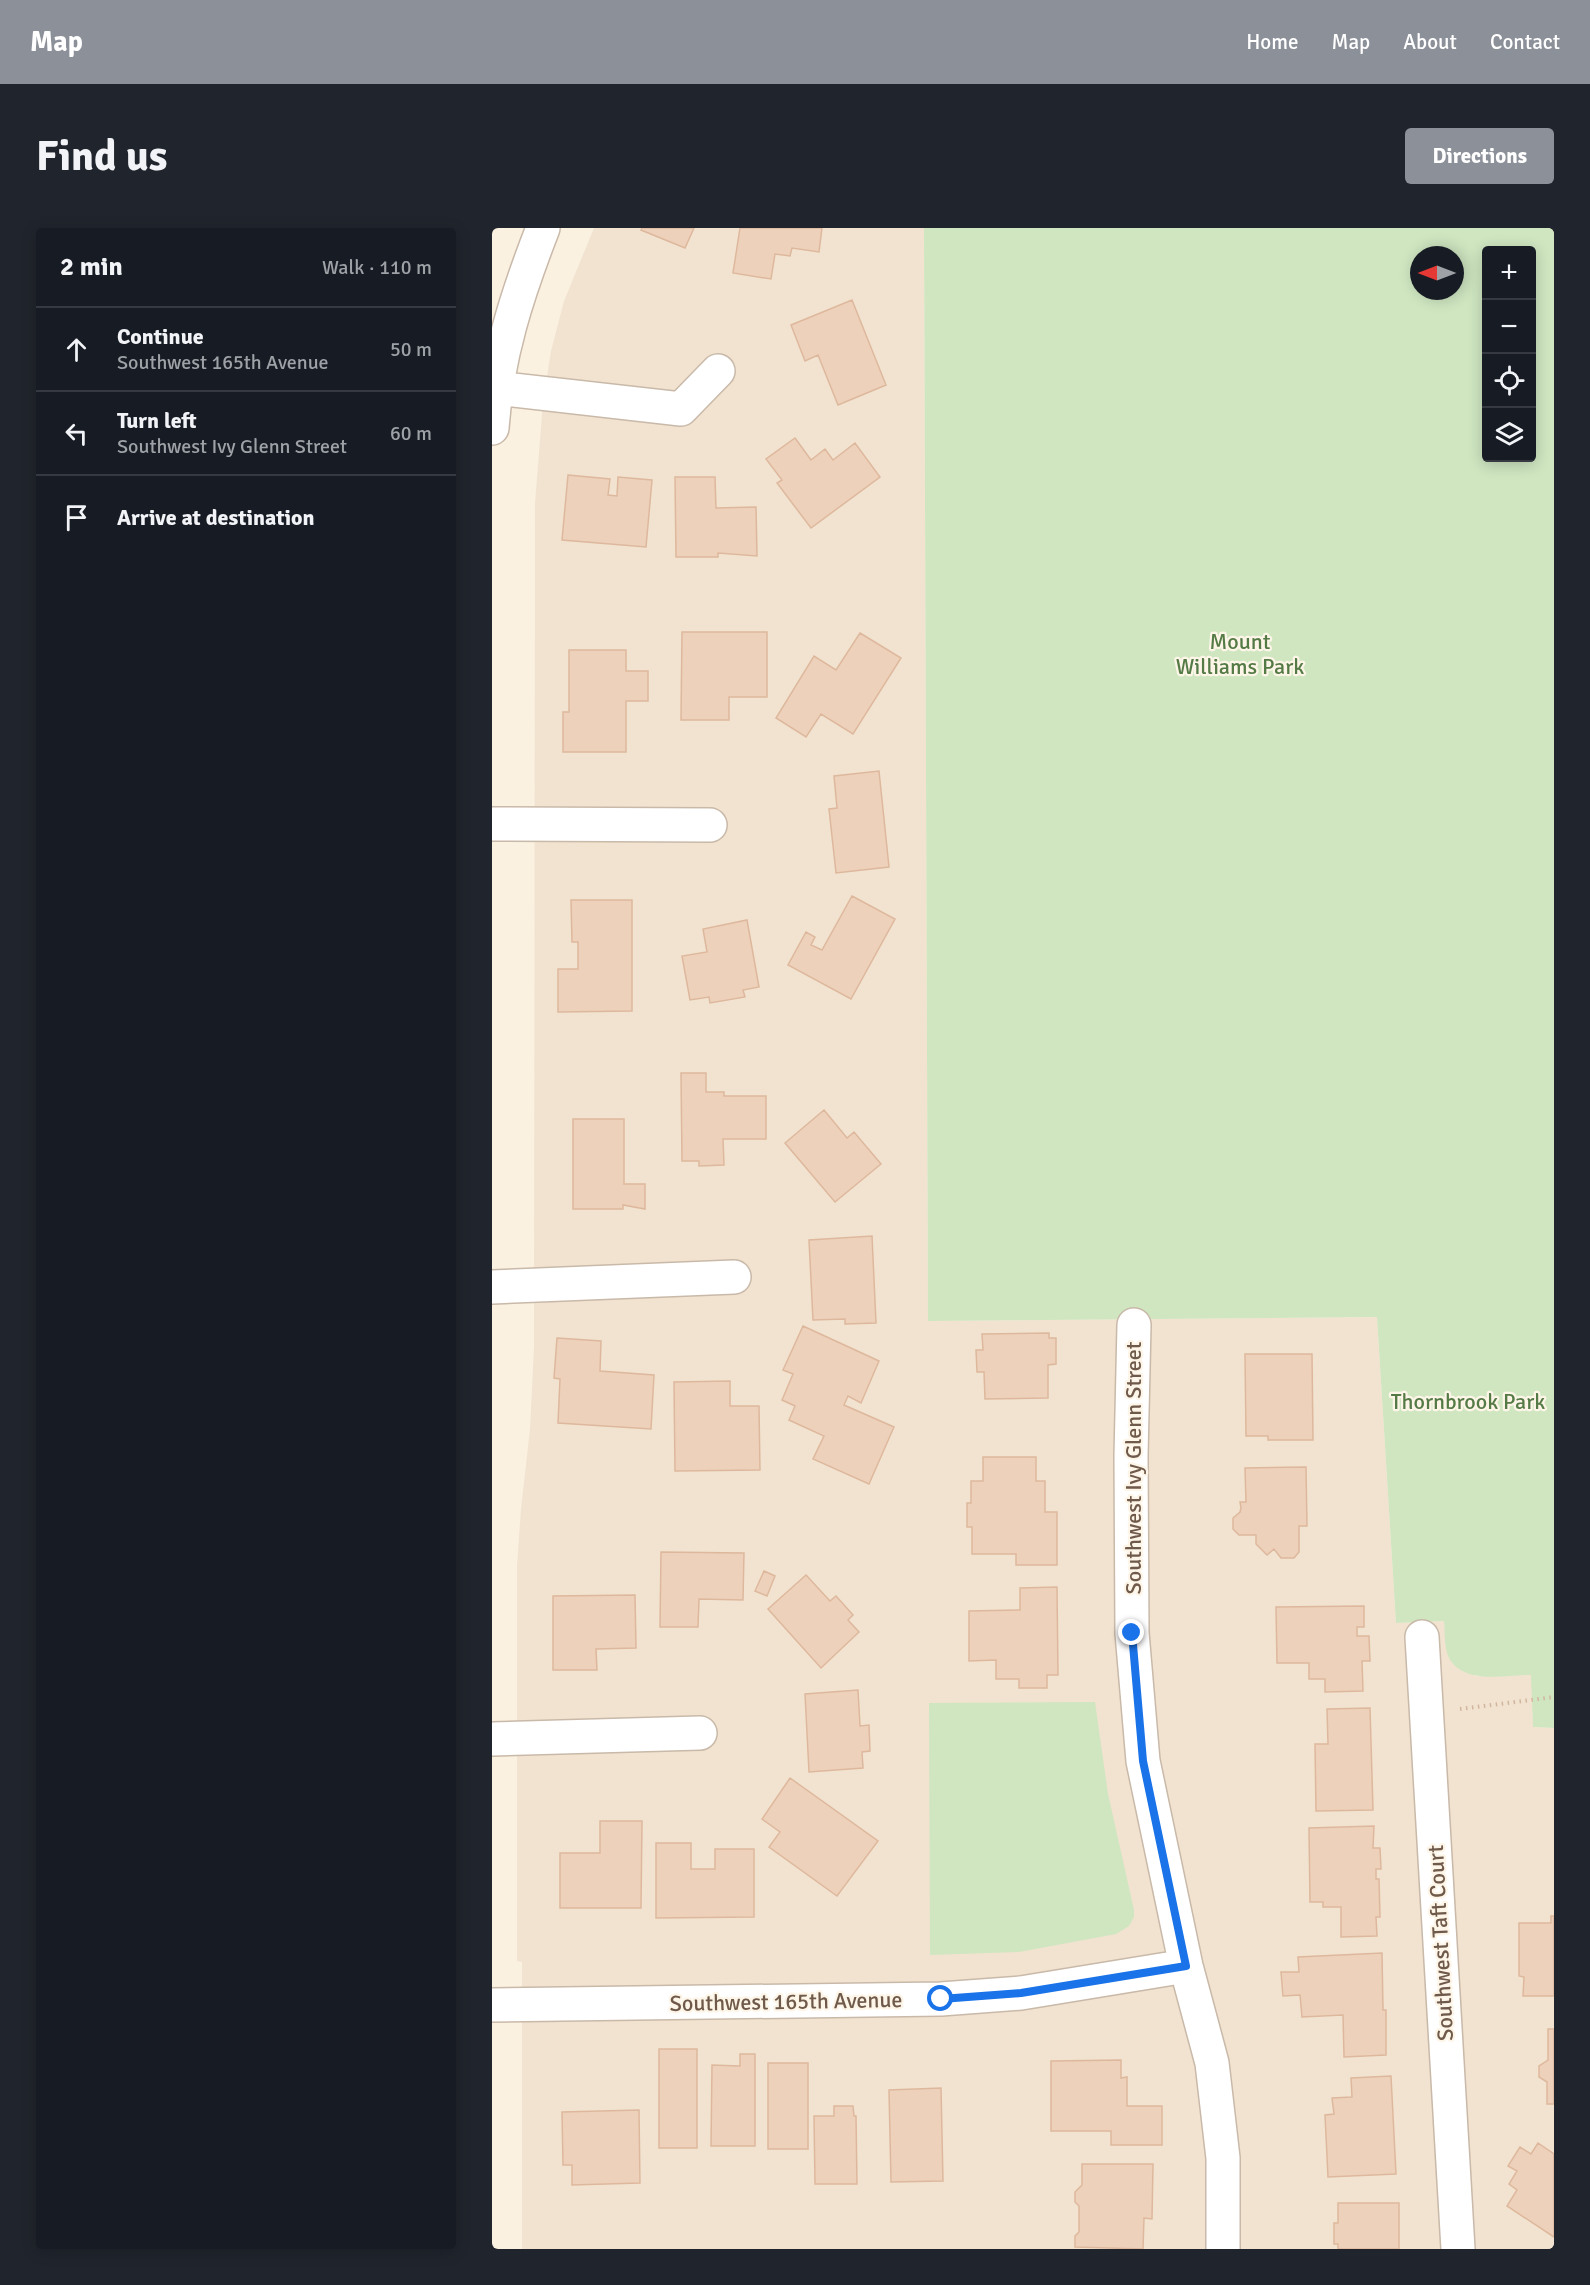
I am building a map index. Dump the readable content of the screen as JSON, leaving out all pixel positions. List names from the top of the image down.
{
  "streets": {
    "street": ["Southwest Ivy Glenn Street", "Southwest Taft Court", "Southwest 165th Avenue"]
  },
  "crossings": [
    ["Southwest Ivy Glenn Street", "Southwest 165th Avenue"]
  ],
  "parks": ["Mount Williams Park", "Thornbrook Park"],
  "north": "left",
  "page": {
    "header": "Map",
    "nav": [
      "Home",
      "Map",
      "About",
      "Contact"
    ],
    "buttons": "Directions",
    "title": "Find us",
    "heading": ["2 min", "Walk · 110 m"],
    "map_buttons": ["+", "−"],
    "list": [
      ["Continue", "Southwest 165th Avenue", "50 m"],
      ["Turn left", "Southwest Ivy Glenn Street", "60 m"],
      "Arrive at destination"
    ]
  }
}
